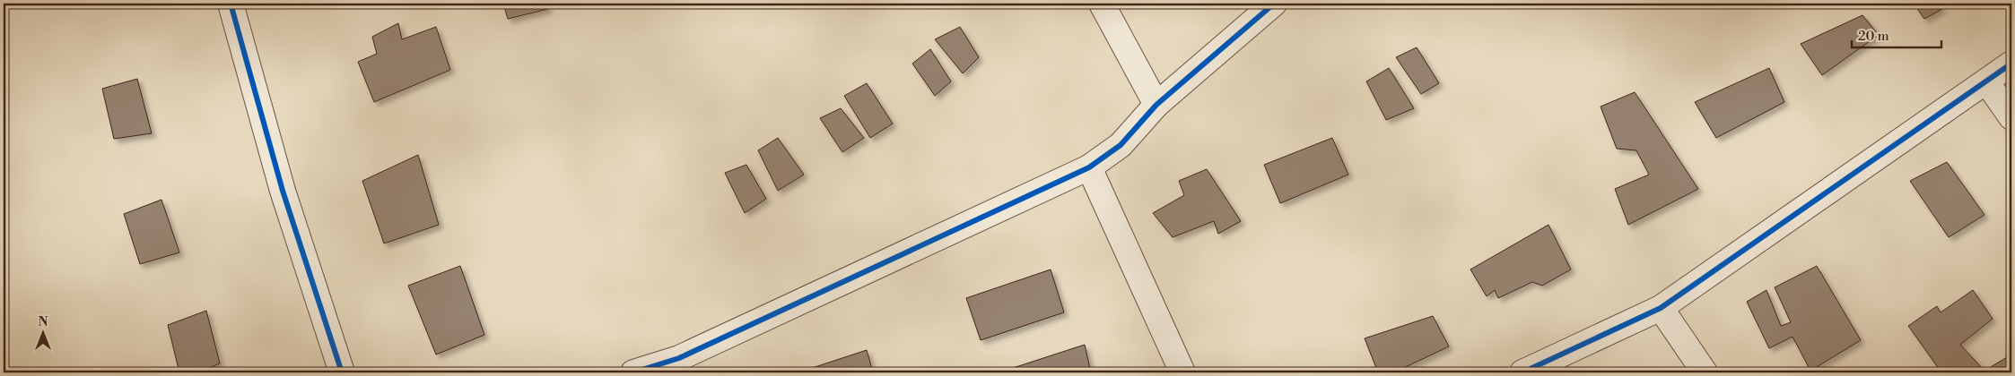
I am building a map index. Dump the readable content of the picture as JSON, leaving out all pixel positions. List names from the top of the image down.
{
  "scale_bar": "20 m",
  "north": "top"
}
